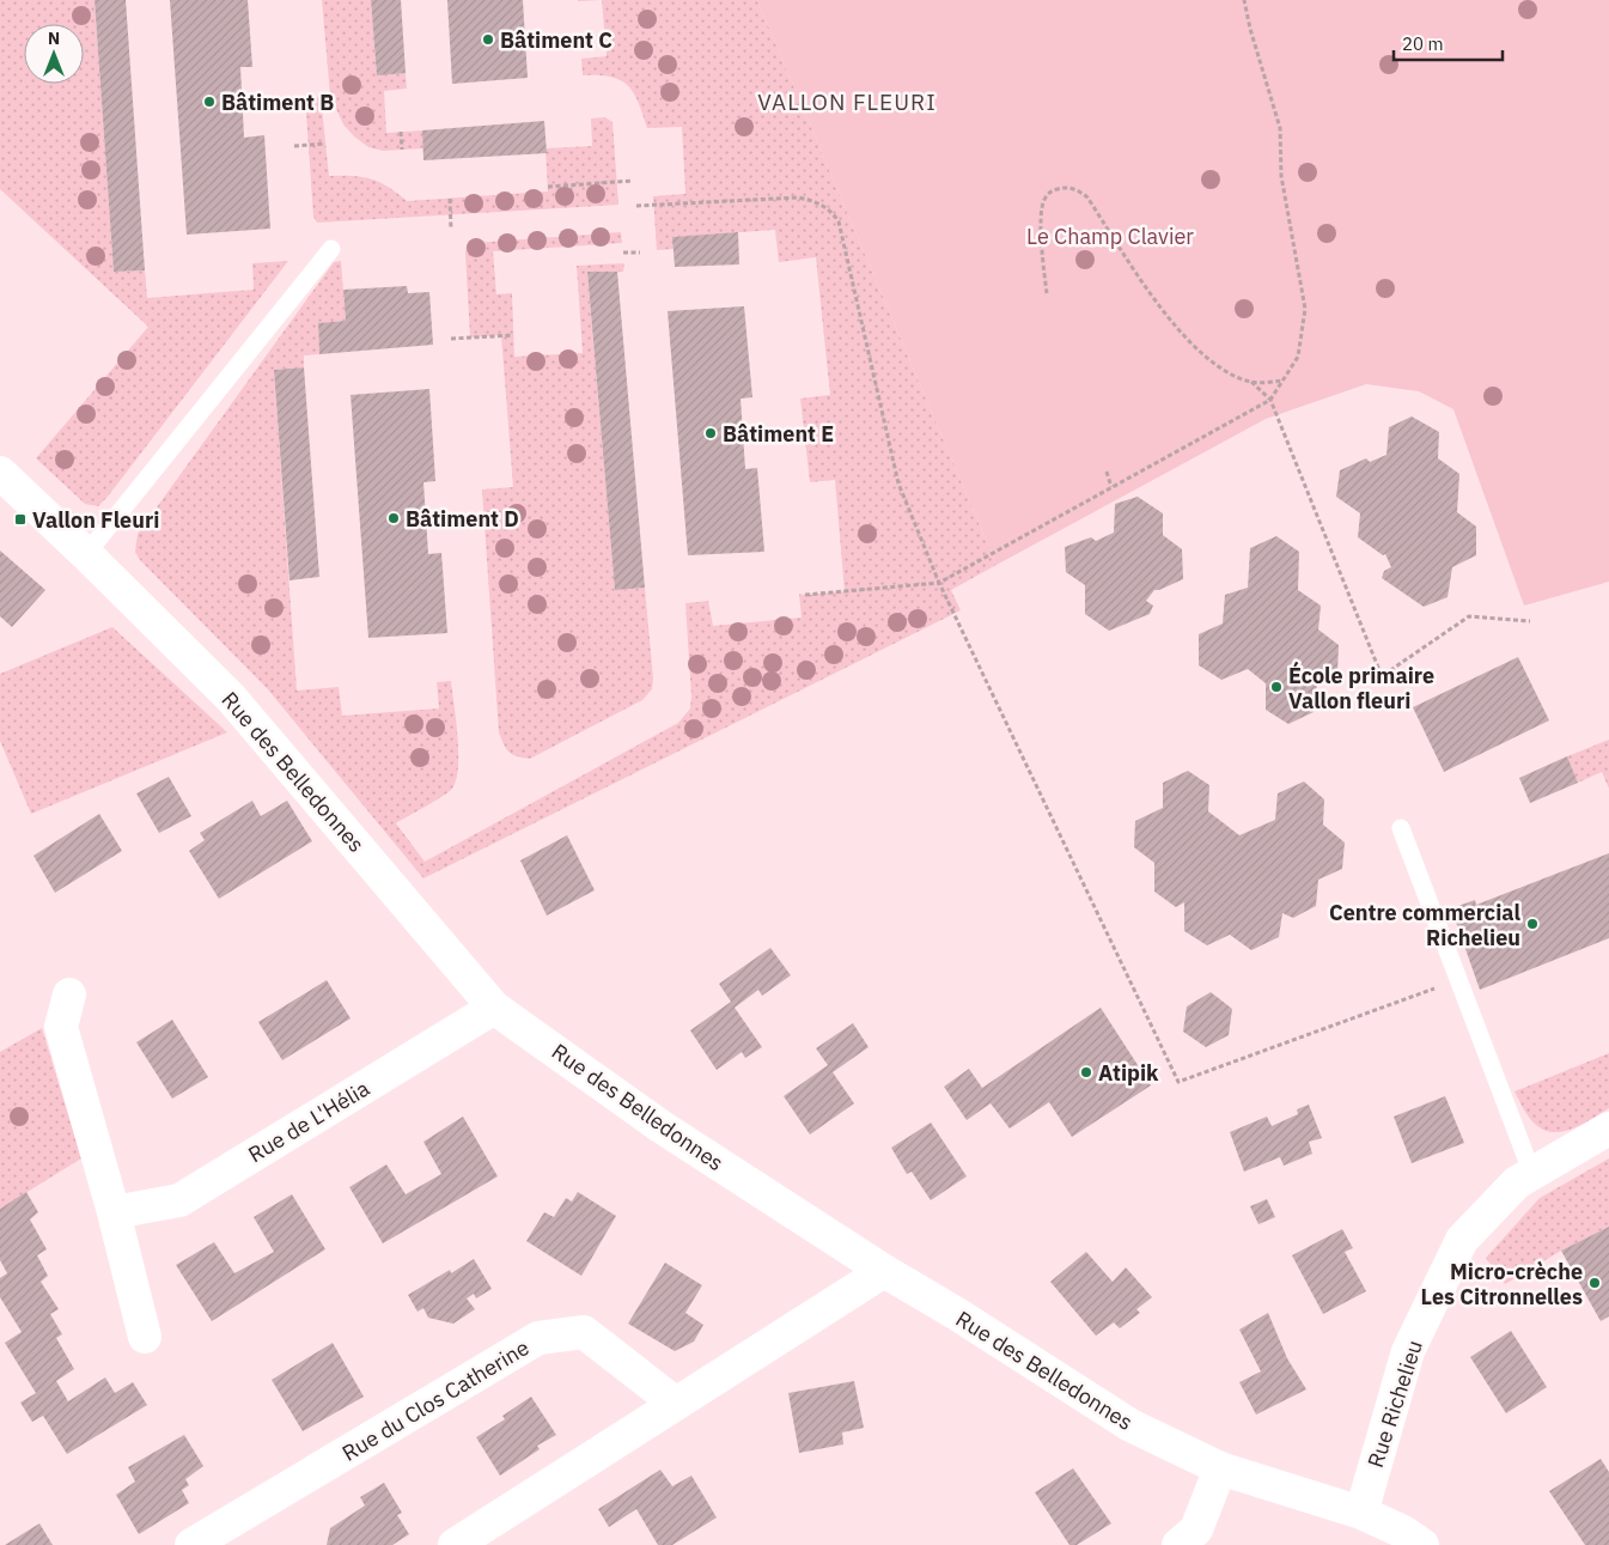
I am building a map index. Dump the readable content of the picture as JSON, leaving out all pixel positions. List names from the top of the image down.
{
  "streets": {
    "street": [
      "Rue des Belledonnes",
      "Rue de L'Hélia",
      "Rue du Clos Catherine",
      "Rue Richelieu"
    ]
  },
  "crossings": [
    ["Rue des Belledonnes", "Rue de L'Hélia"],
    ["Rue des Belledonnes", "Rue Richelieu"]
  ],
  "districts": ["VALLON FLEURI"],
  "parks": ["Le Champ Clavier"],
  "places": {
    "other": [
      "Bâtiment C",
      "Bâtiment B",
      "Bâtiment E",
      "Bâtiment D",
      "École primaire Vallon fleuri",
      "Centre commercial Richelieu",
      "Atipik",
      "Micro-crèche Les Citronnelles"
    ],
    "transit": ["Vallon Fleuri"]
  },
  "scale_bar": "20 m",
  "north": "top"
}
